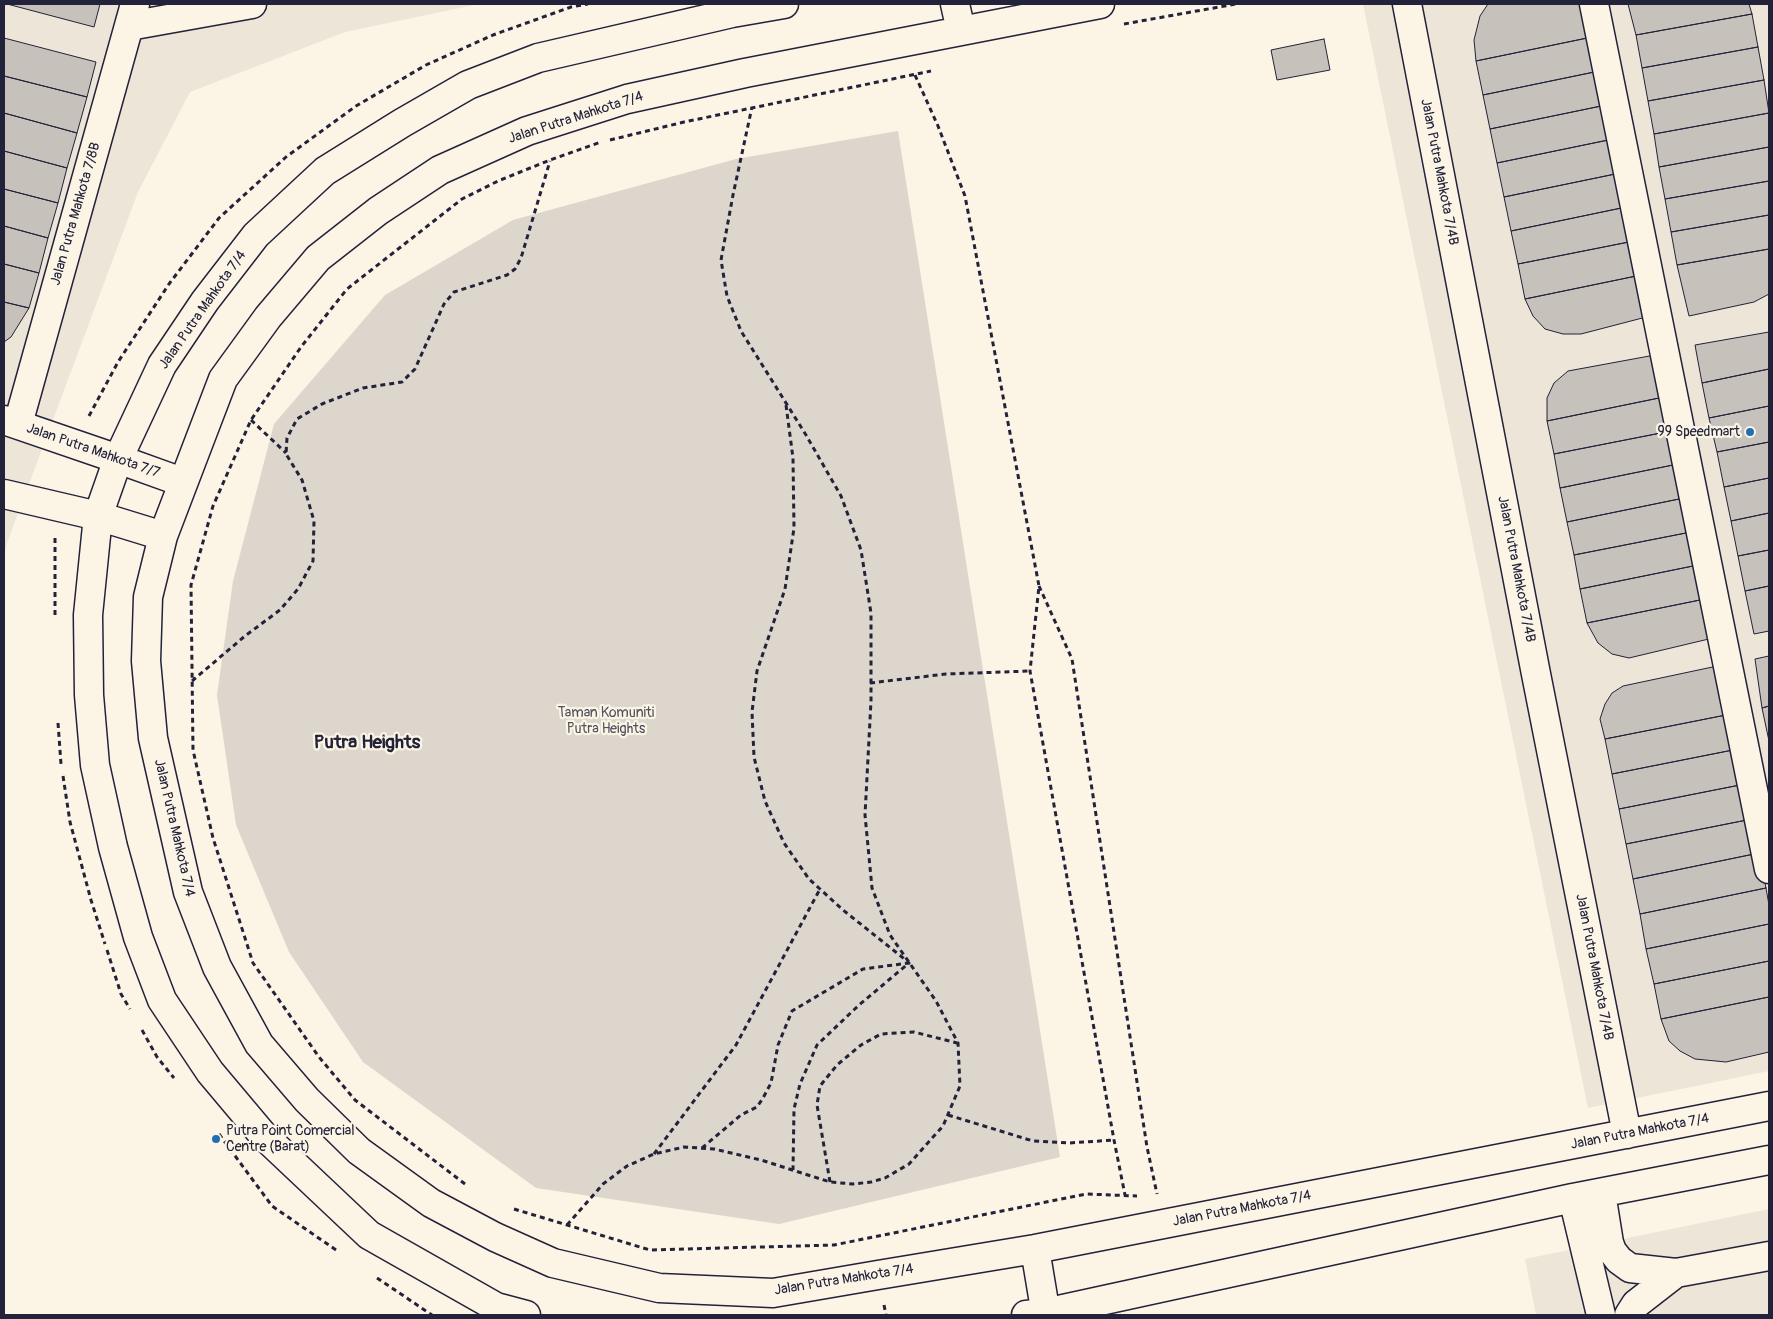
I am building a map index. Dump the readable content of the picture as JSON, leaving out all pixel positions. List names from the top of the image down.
{
  "streets": {
    "street": [
      "Jalan Putra Mahkota 7/4",
      "Jalan Putra Mahkota 7/4B",
      "Jalan Putra Mahkota 7/8B",
      "Jalan Putra Mahkota 7/7"
    ]
  },
  "crossings": [
    ["Jalan Putra Mahkota 7/4", "Jalan Putra Mahkota 7/4B"],
    ["Jalan Putra Mahkota 7/4", "Jalan Putra Mahkota 7/7"],
    ["Jalan Putra Mahkota 7/8B", "Jalan Putra Mahkota 7/7"]
  ],
  "districts": ["Putra Heights"],
  "parks": ["Taman Komuniti Putra Heights"],
  "places": ["99 Speedmart", "Putra Point Comercial Centre (Barat)"]
}
